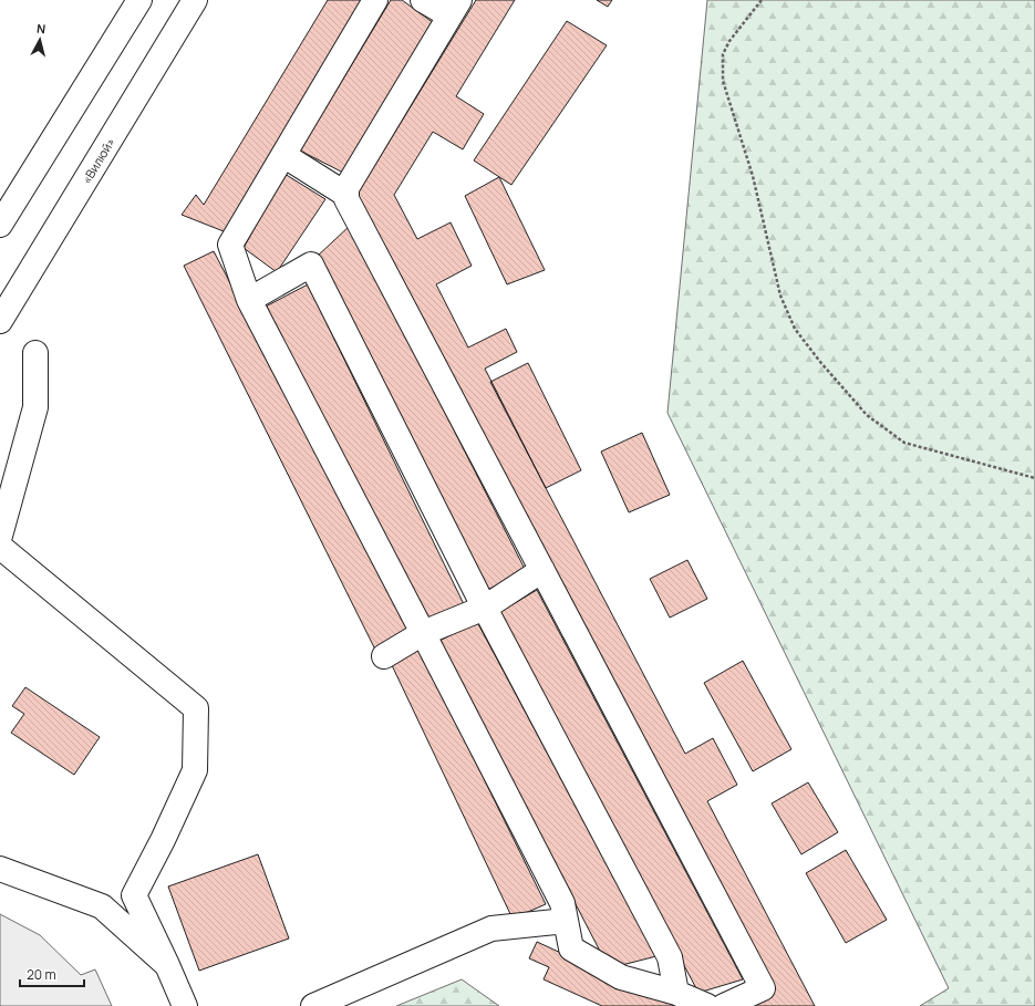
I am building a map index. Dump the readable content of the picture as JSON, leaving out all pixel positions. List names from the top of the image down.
{
  "streets": {
    "main road": ["«Вилюй»"]
  },
  "scale_bar": "20 m",
  "north": "top"
}
